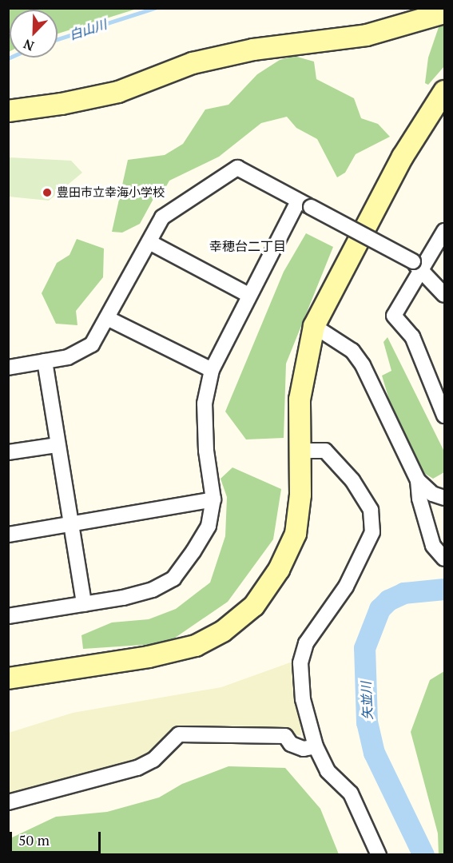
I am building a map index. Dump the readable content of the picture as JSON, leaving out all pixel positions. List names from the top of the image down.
{
  "districts": ["幸穂台二丁目"],
  "water": ["白山川", "矢並川"],
  "places": ["豊田市立幸海小学校"],
  "scale_bar": "50 m",
  "north": "bottom left"
}
